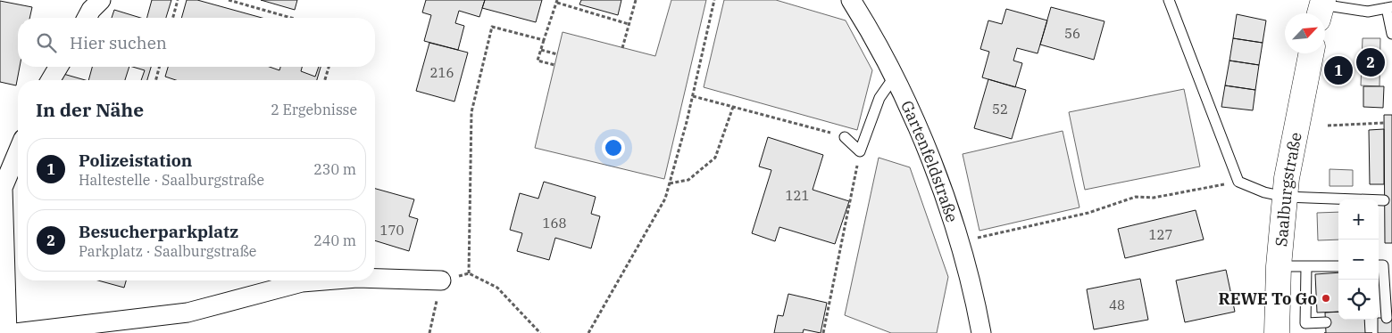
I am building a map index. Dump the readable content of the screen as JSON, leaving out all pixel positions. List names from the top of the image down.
{
  "streets": {
    "street": ["Gartenfeldstraße", "Saalburgstraße"]
  },
  "places": ["REWE To Go"],
  "house_numbers": [
    "56",
    "216",
    "52",
    "121",
    "168",
    "170",
    "127",
    "48"
  ],
  "north": "top right",
  "page": {
    "search": "Hier suchen",
    "pins": ["2", "1"],
    "heading": ["In der Nähe", "2 Ergebnisse"],
    "list": [
      {
        "mark": "1",
        "name": "Polizeistation",
        "note": "Haltestelle · Saalburgstraße",
        "value": "230 m"
      },
      {
        "mark": "2",
        "name": "Besucherparkplatz",
        "note": "Parkplatz · Saalburgstraße",
        "value": "240 m"
      }
    ],
    "map_buttons": ["+", "−"]
  }
}
